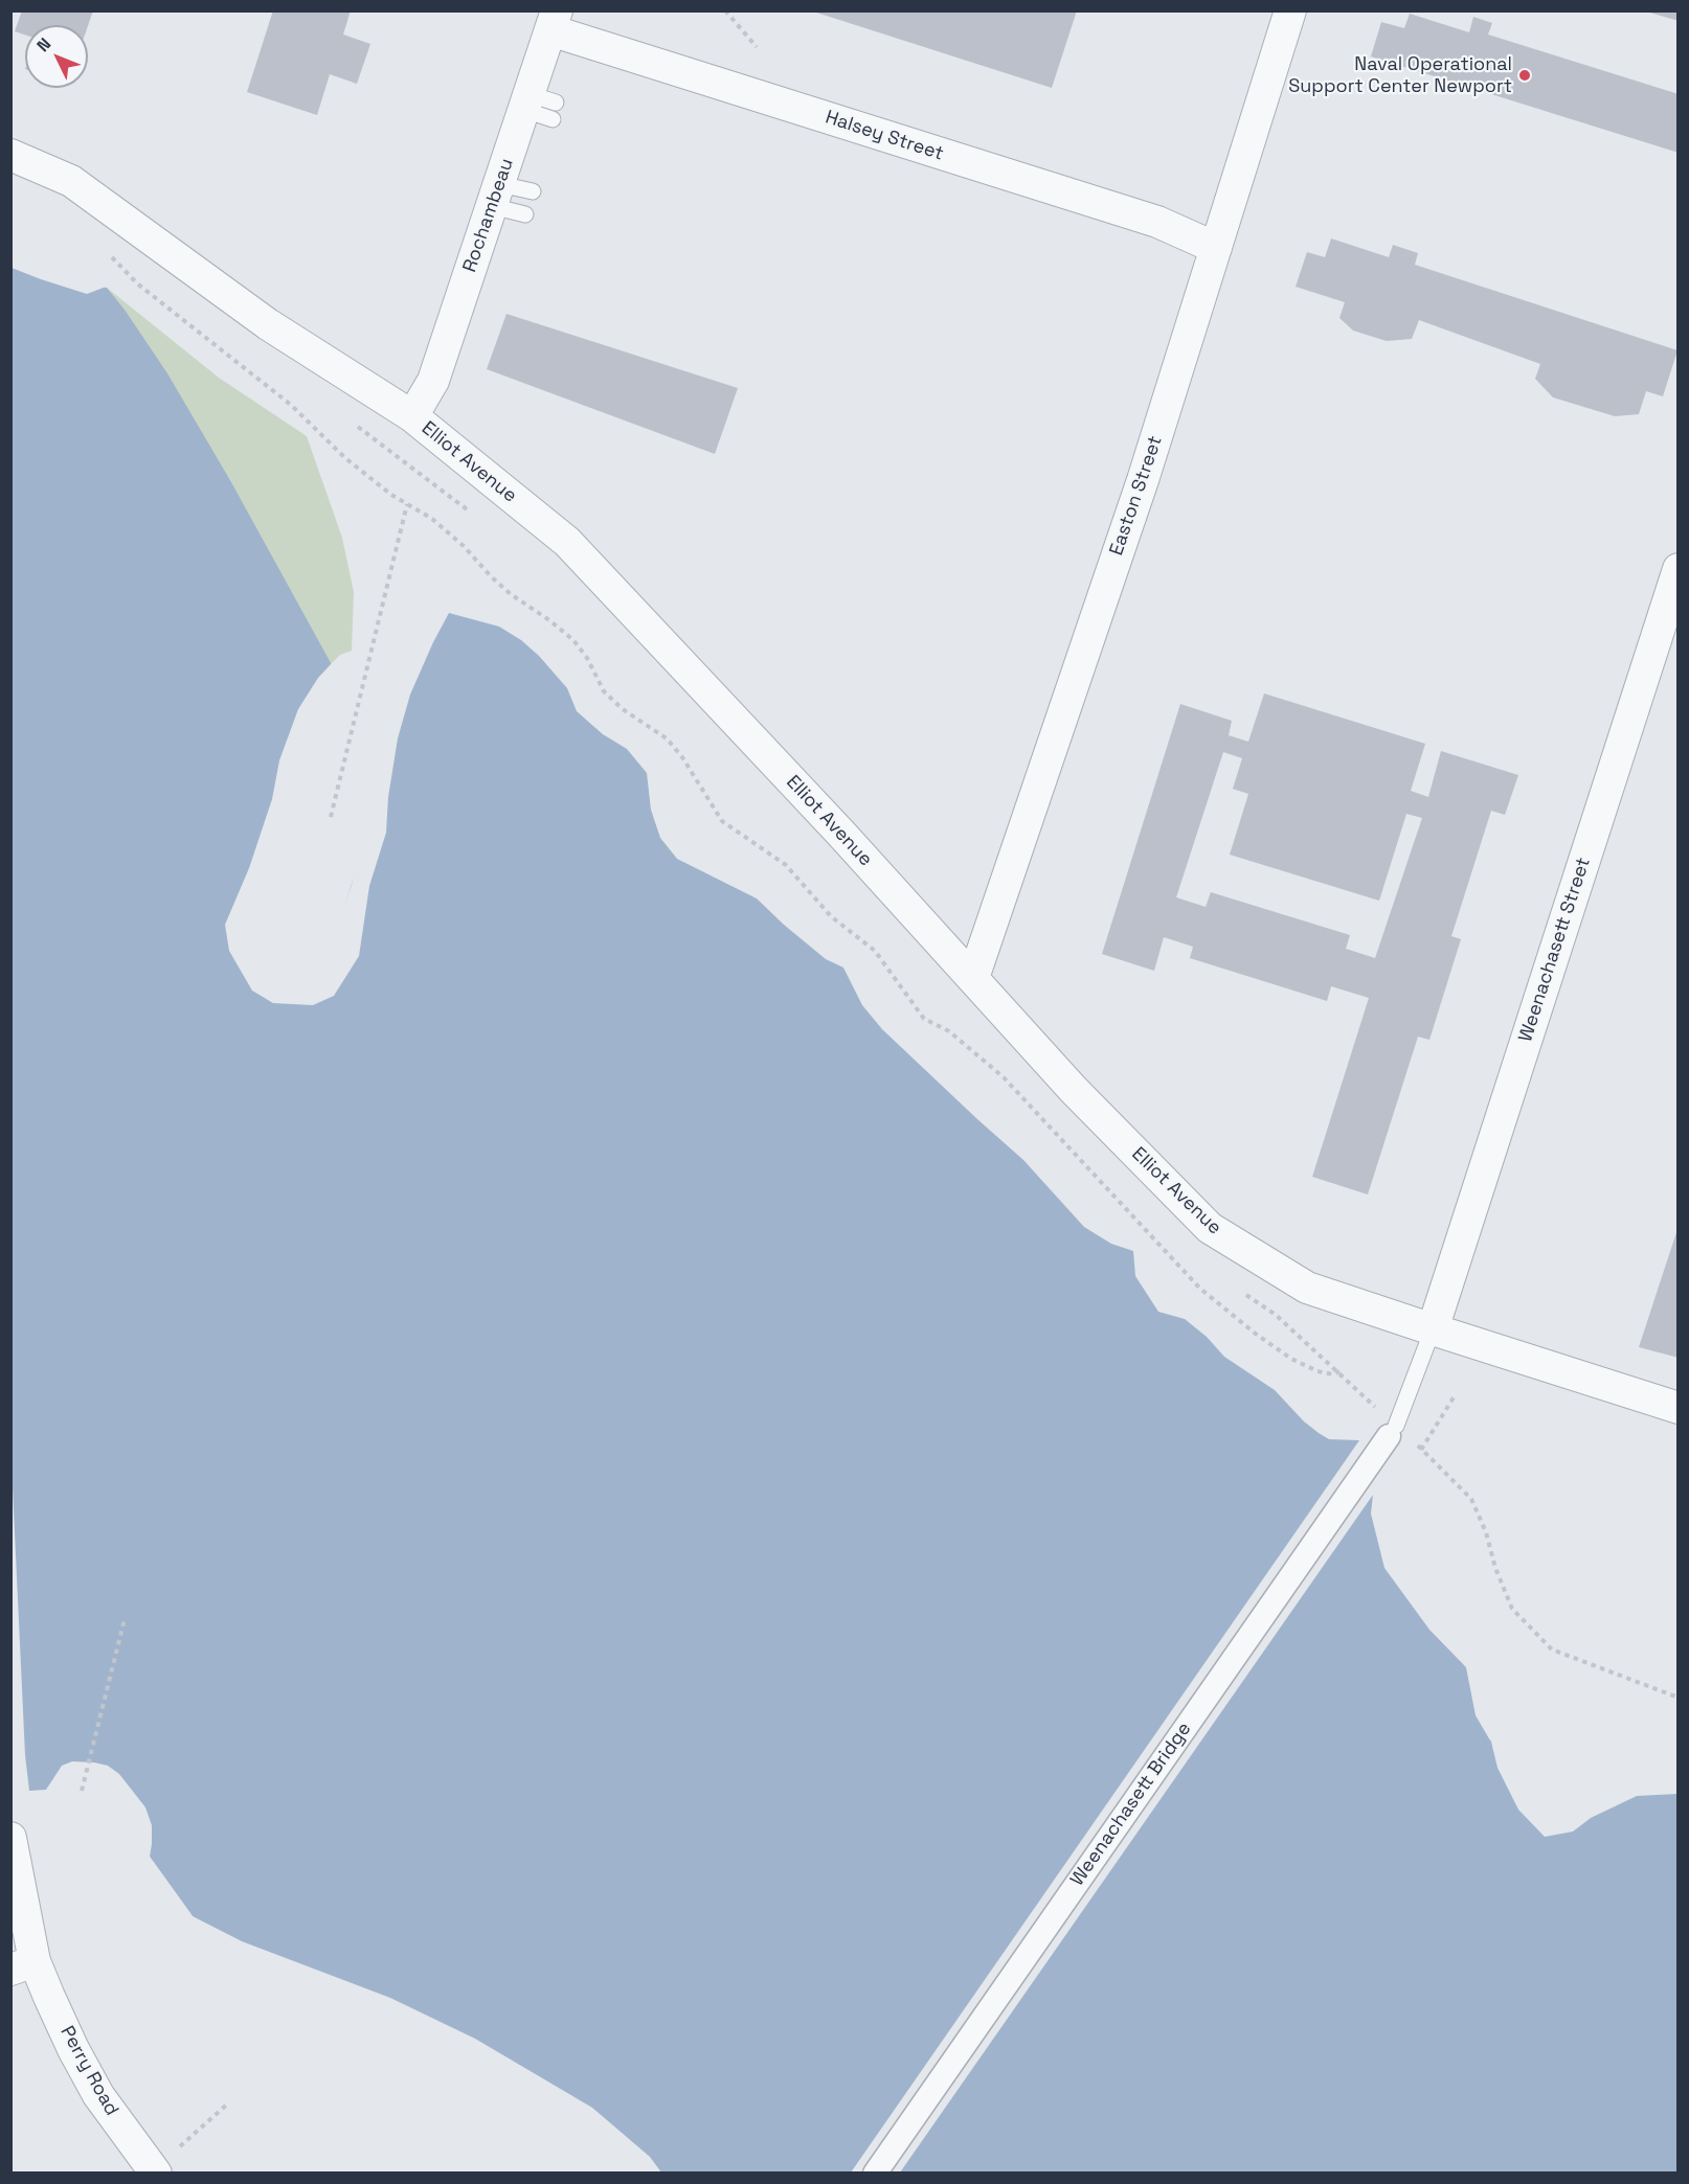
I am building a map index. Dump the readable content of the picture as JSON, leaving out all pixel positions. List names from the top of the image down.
{
  "streets": {
    "street": [
      "Halsey Street",
      "Rochambeau",
      "Elliot Avenue",
      "Easton Street",
      "Weenachasett Street",
      "Weenachasett Bridge",
      "Perry Road"
    ]
  },
  "crossings": [
    ["Halsey Street", "Rochambeau"],
    ["Halsey Street", "Easton Street"],
    ["Rochambeau", "Elliot Avenue"],
    ["Elliot Avenue", "Easton Street"],
    ["Elliot Avenue", "Weenachasett Street"]
  ],
  "places": ["Naval Operational Support Center Newport"],
  "north": "top left"
}
